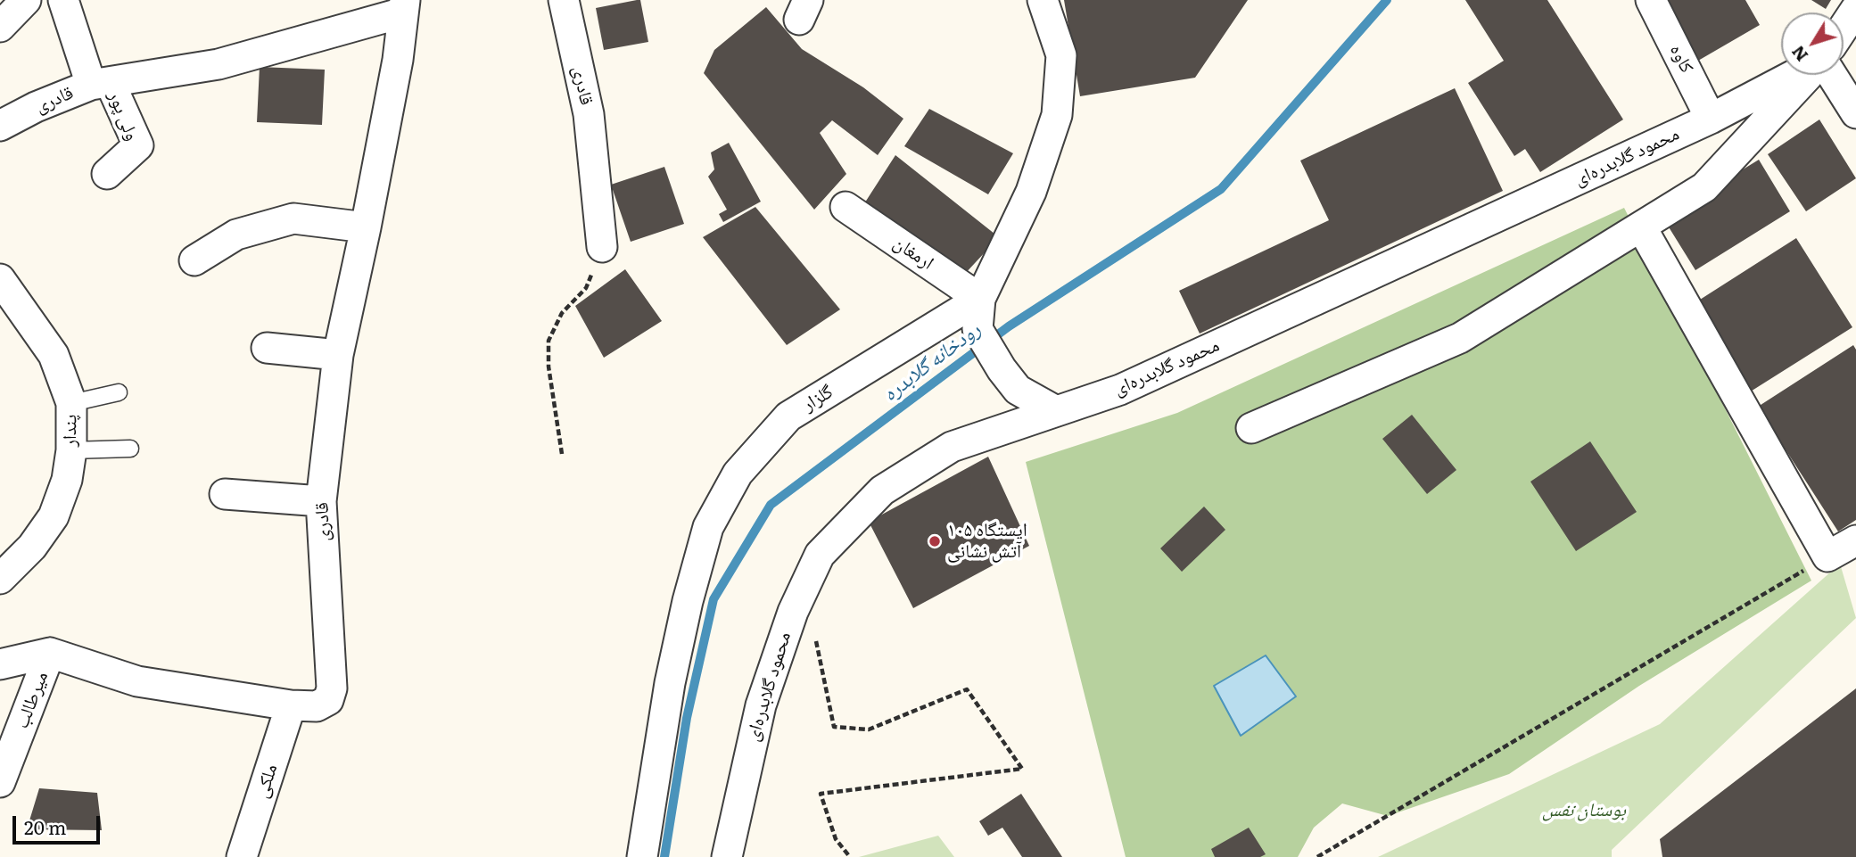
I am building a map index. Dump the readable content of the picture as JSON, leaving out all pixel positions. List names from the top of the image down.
{
  "streets": {
    "street": [
      "کاوه",
      "قادری",
      "ولی پور",
      "محمود گلابدره‌ای",
      "ارمغان",
      "گلزار",
      "پندار",
      "میرطالب",
      "ملکی"
    ]
  },
  "crossings": [
    ["کاوه", "محمود گلابدره‌ای"],
    ["قادری", "ولی پور"],
    ["قادری", "میرطالب"],
    ["قادری", "ملکی"],
    ["ارمغان", "گلزار"]
  ],
  "water": ["رودخانه گلابدره"],
  "parks": ["بوستان نفس"],
  "places": ["ایستگاه ۱۰۵ آتش نشانی"],
  "scale_bar": "20 m",
  "north": "bottom left"
}
